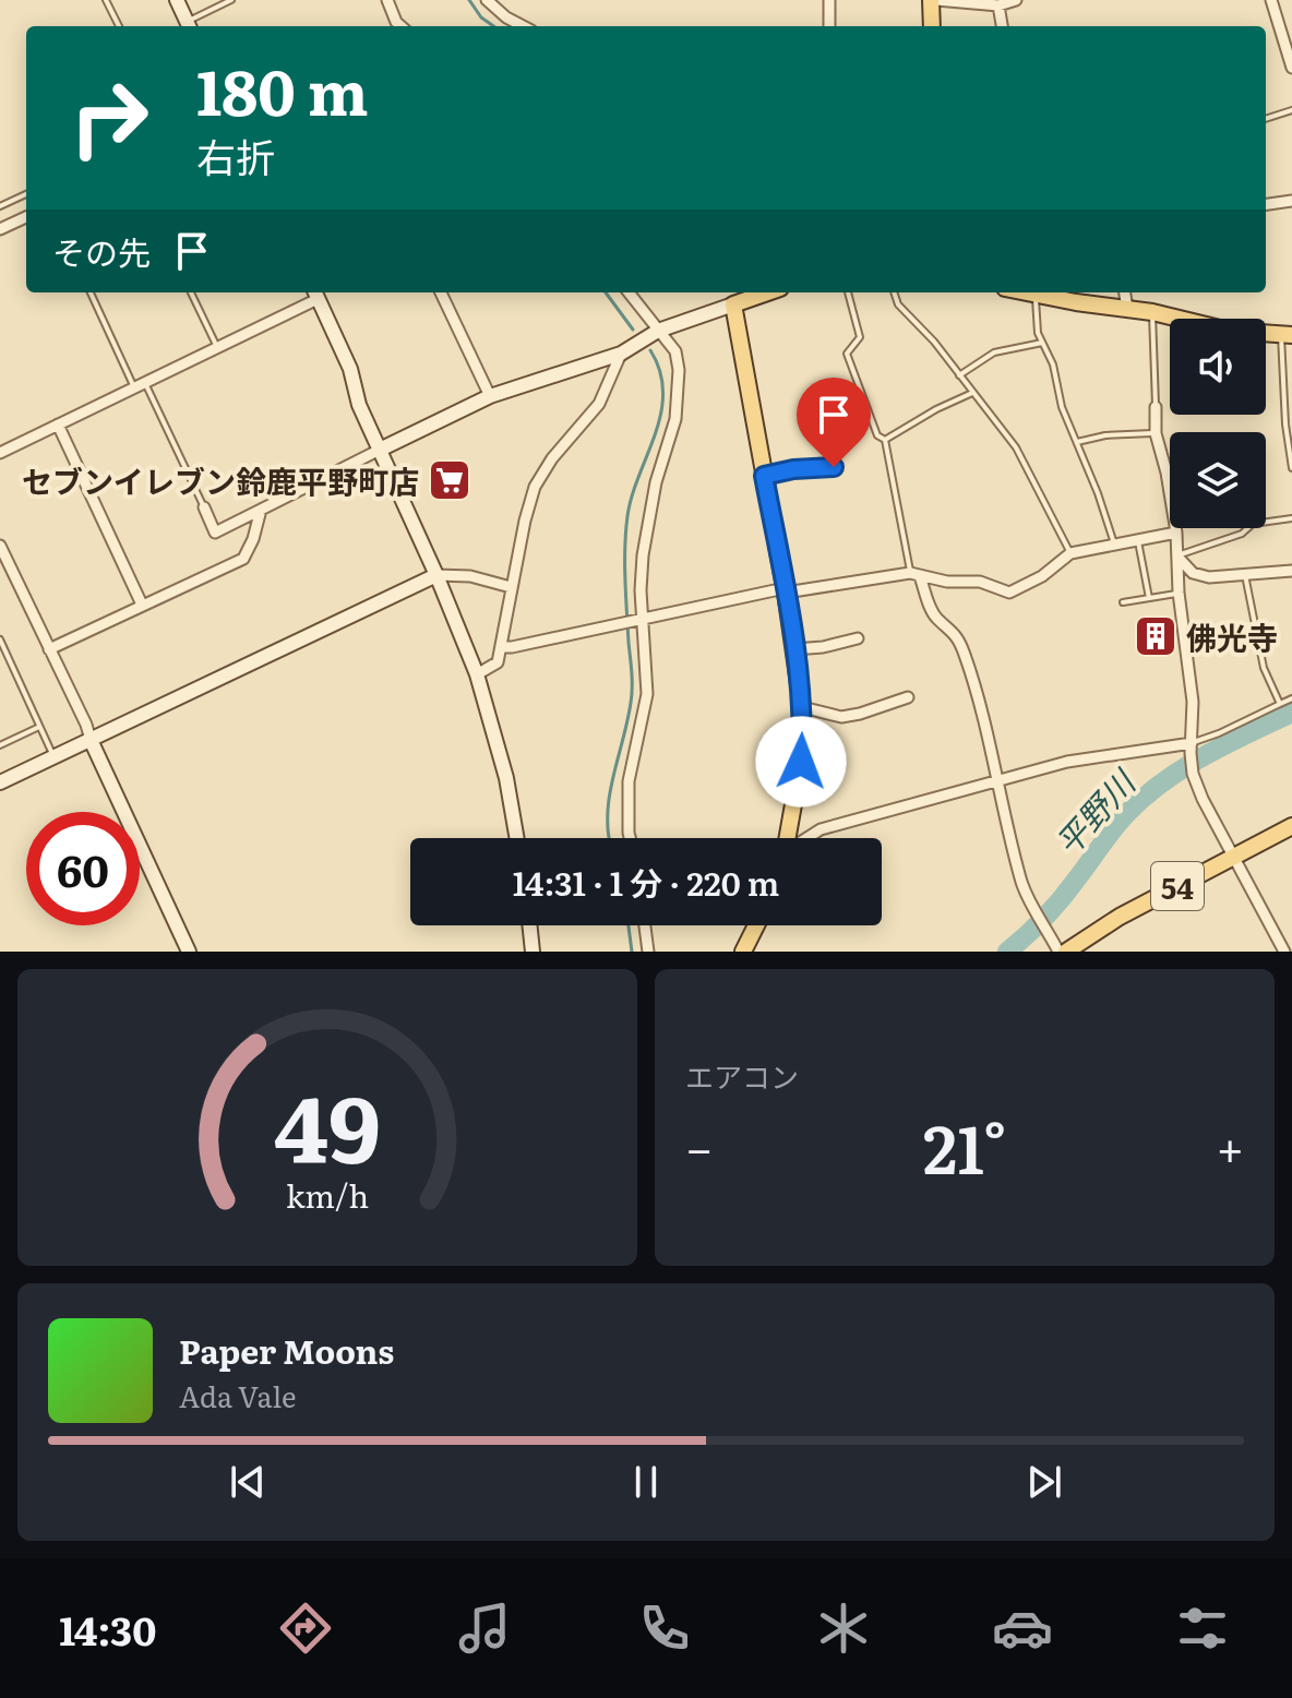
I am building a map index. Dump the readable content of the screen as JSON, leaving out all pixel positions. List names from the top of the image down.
{
  "streets": {
    "main road": ["54"]
  },
  "water": ["平野川"],
  "places": {
    "supermarket": ["セブンイレブン鈴鹿平野町店"],
    "building": ["佛光寺"]
  },
  "page": {
    "turn": ["180 m", "右折"],
    "then": "その先",
    "limit": "60",
    "trip": "14:31 · 1 分 · 220 m",
    "tile": "エアコン",
    "heat": ["−", "21°", "+"],
    "song": ["Paper Moons", "Ada Vale"],
    "tabs": "14:30",
    "gauge": ["49", "km/h"]
  }
}
